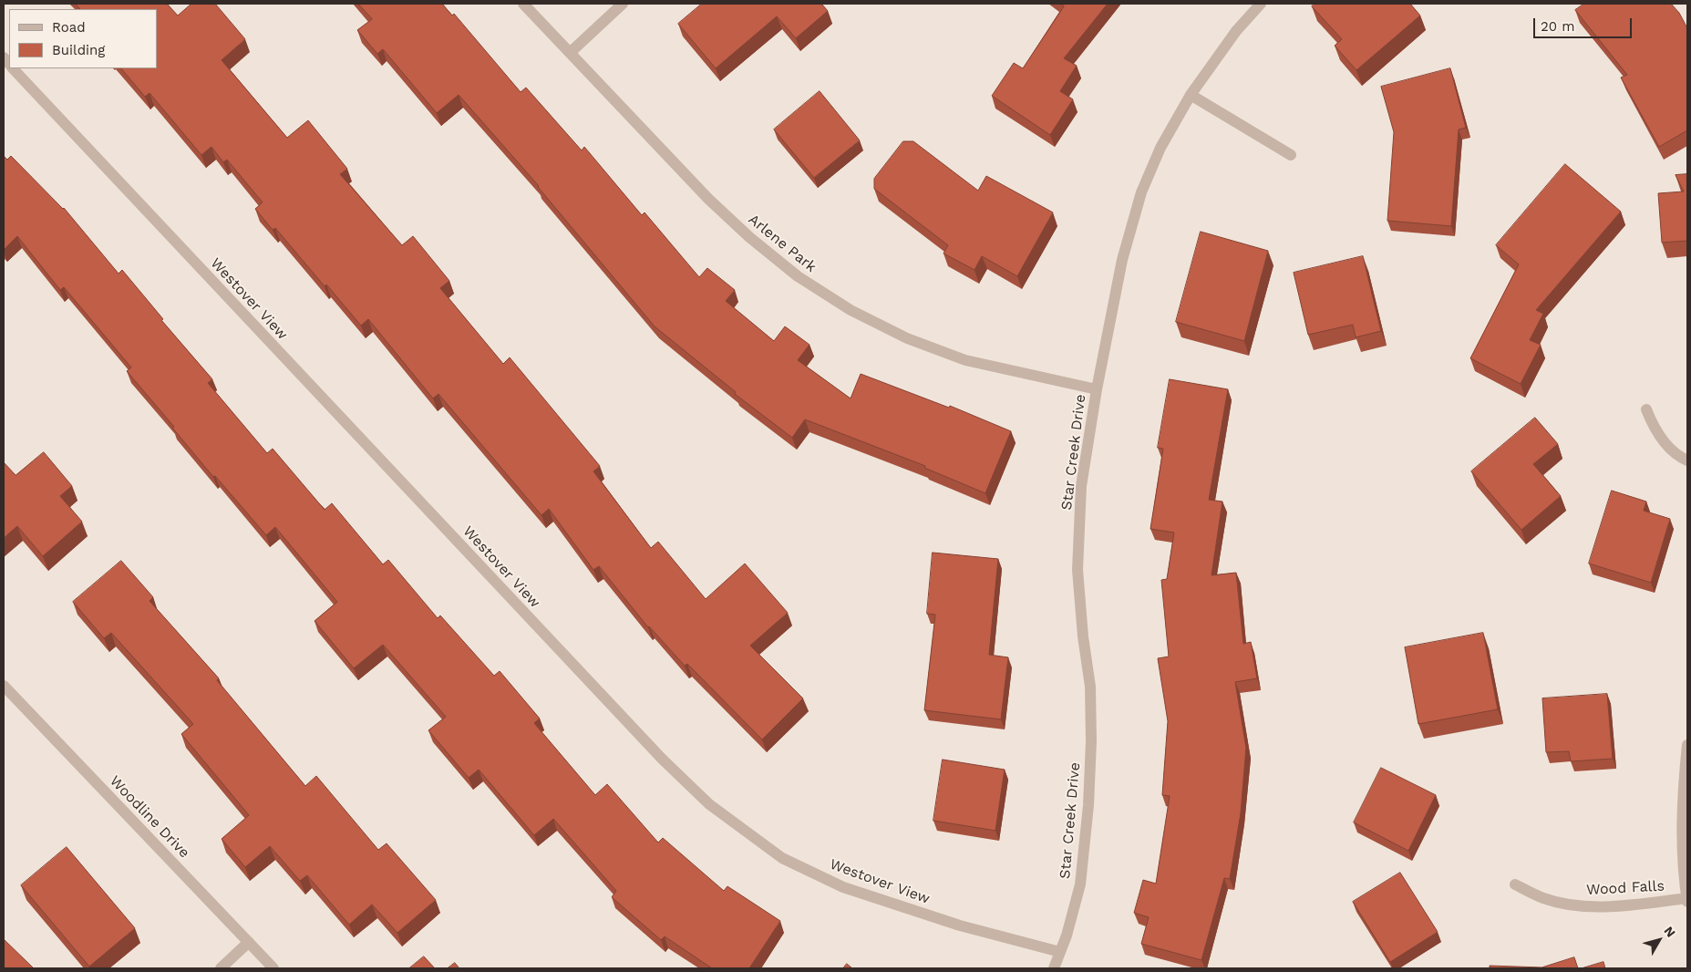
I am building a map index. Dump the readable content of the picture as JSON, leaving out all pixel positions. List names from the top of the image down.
{
  "streets": {
    "street": [
      "Arlene Park",
      "Westover View",
      "Star Creek Drive",
      "Woodline Drive",
      "Wood Falls"
    ]
  },
  "crossings": [
    ["Arlene Park", "Star Creek Drive"],
    ["Westover View", "Star Creek Drive"]
  ],
  "legend": ["Road", "Building"],
  "scale_bar": "20 m",
  "north": "top right"
}
